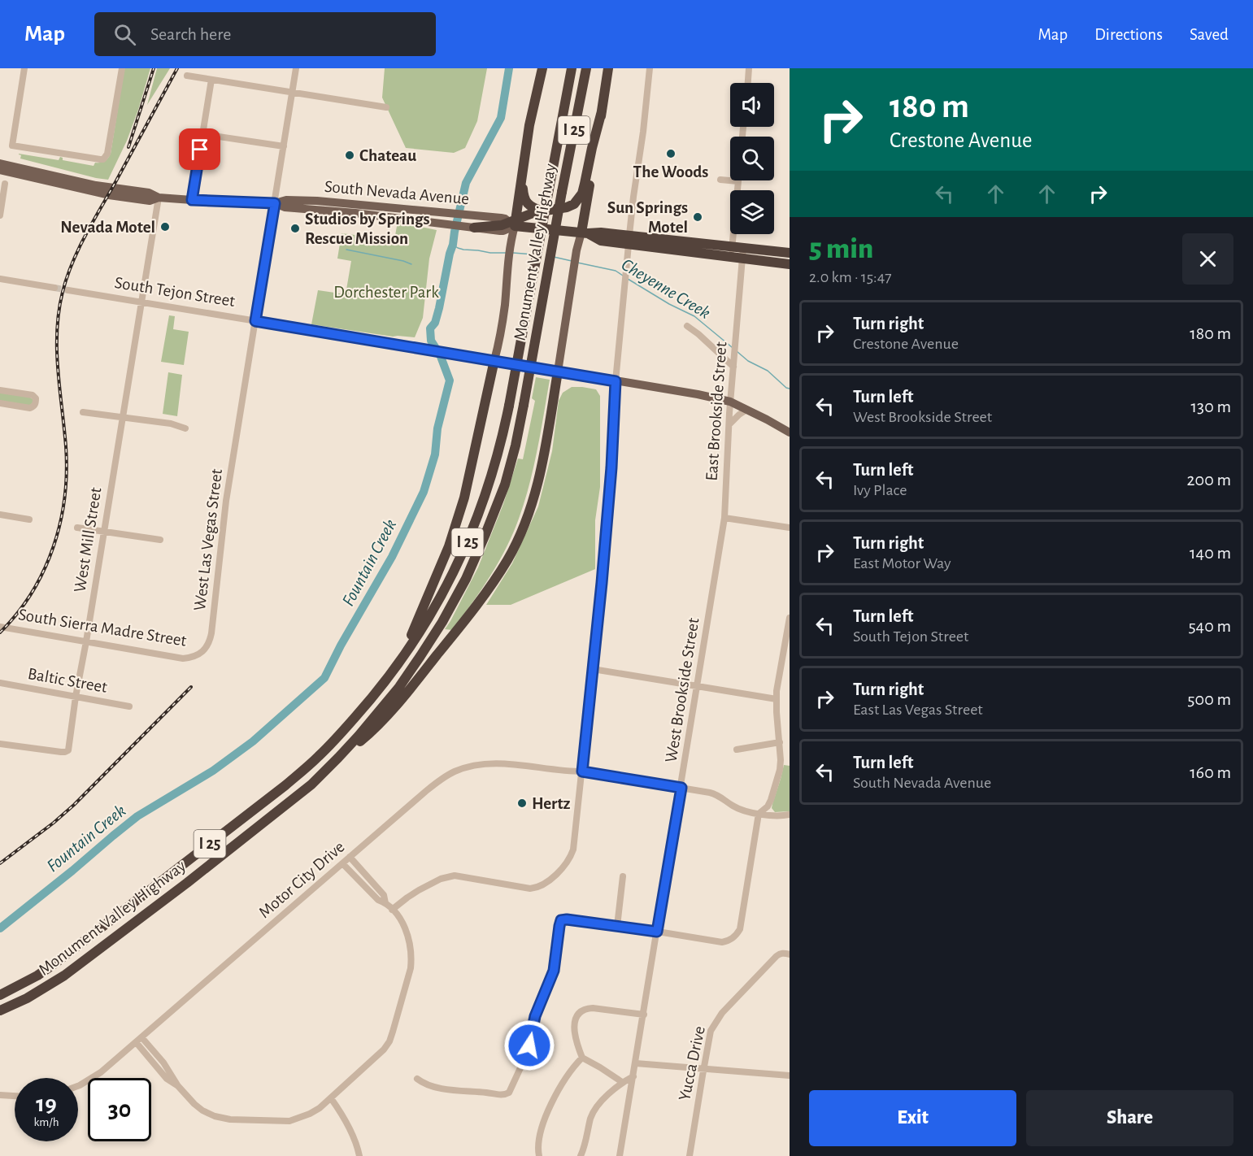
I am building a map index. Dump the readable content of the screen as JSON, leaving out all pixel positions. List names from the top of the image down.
{
  "streets": {
    "highway": ["I 25", "South Nevada Avenue", "Monument Valley Highway"],
    "main road": ["South Tejon Street"],
    "street": [
      "East Brookside Street",
      "West Mill Street",
      "West Las Vegas Street",
      "South Sierra Madre Street",
      "Baltic Street",
      "West Brookside Street",
      "Motor City Drive",
      "Yucca Drive"
    ]
  },
  "crossings": [
    ["South Nevada Avenue", "East Brookside Street"],
    ["South Nevada Avenue", "West Mill Street"],
    ["South Nevada Avenue", "West Las Vegas Street"],
    ["South Tejon Street", "East Brookside Street"],
    ["South Tejon Street", "West Mill Street"],
    ["South Tejon Street", "West Las Vegas Street"],
    ["East Brookside Street", "West Brookside Street"],
    ["West Mill Street", "South Sierra Madre Street"],
    ["West Mill Street", "Baltic Street"],
    ["West Las Vegas Street", "South Sierra Madre Street"],
    ["West Brookside Street", "Motor City Drive"]
  ],
  "water": ["Cheyenne Creek", "Fountain Creek"],
  "parks": ["Dorchester Park"],
  "places": [
    "The Woods",
    "Chateau",
    "Sun Springs Motel",
    "Nevada Motel",
    "Studios by Springs Rescue Mission",
    "Hertz"
  ],
  "page": {
    "header": "Map",
    "search": "Search here",
    "nav": ["Map", "Directions", "Saved"],
    "turn": ["180 m", "Crestone Avenue"],
    "heading": ["5 min", "2.0 km · 15:47"],
    "list": [
      {
        "name": "Turn right",
        "note": "Crestone Avenue",
        "value": "180 m"
      },
      {
        "name": "Turn left",
        "note": "West Brookside Street",
        "value": "130 m"
      },
      {
        "name": "Turn left",
        "note": "Ivy Place",
        "value": "200 m"
      },
      {
        "name": "Turn right",
        "note": "East Motor Way",
        "value": "140 m"
      },
      {
        "name": "Turn left",
        "note": "South Tejon Street",
        "value": "540 m"
      },
      {
        "name": "Turn right",
        "note": "East Las Vegas Street",
        "value": "500 m"
      },
      {
        "name": "Turn left",
        "note": "South Nevada Avenue",
        "value": "160 m"
      }
    ],
    "speed": "19 km/h",
    "limit": "30",
    "buttons": ["Exit", "Share"]
  }
}
